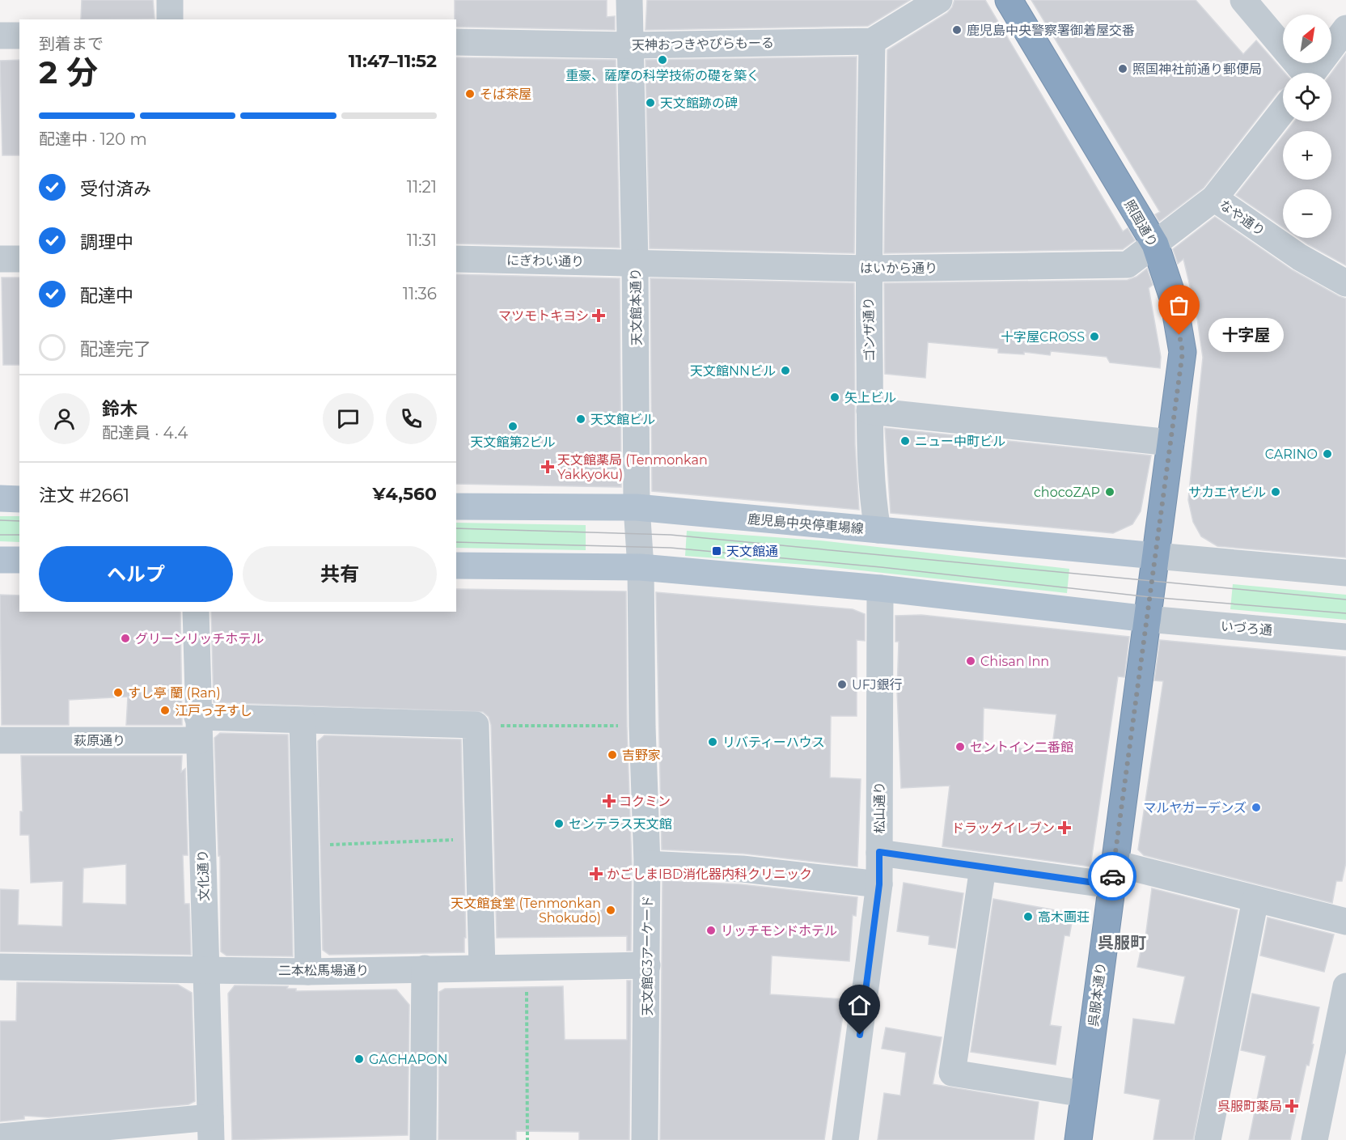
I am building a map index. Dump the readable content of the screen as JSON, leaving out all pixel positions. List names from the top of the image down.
{
  "streets": {
    "highway": ["照国通り", "呉服本通り"],
    "main road": ["鹿児島中央停車場線"],
    "street": [
      "天神おつきやぴらもーる",
      "なや通り",
      "にぎわい通り",
      "はいから通り",
      "天文館本通り",
      "ゴンザ通り",
      "いづろ通",
      "萩原通り",
      "松山通り",
      "文化通り",
      "天文館G3アーケード",
      "二本松馬場通り"
    ]
  },
  "crossings": [
    ["天神おつきやぴらもーる", "天文館本通り"],
    ["天神おつきやぴらもーる", "ゴンザ通り"],
    ["なや通り", "はいから通り"],
    ["照国通り", "はいから通り"],
    ["照国通り", "鹿児島中央停車場線"],
    ["照国通り", "いづろ通"],
    ["照国通り", "呉服本通り"],
    ["にぎわい通り", "はいから通り"],
    ["にぎわい通り", "天文館本通り"],
    ["はいから通り", "天文館本通り"],
    ["はいから通り", "ゴンザ通り"],
    ["天文館本通り", "鹿児島中央停車場線"],
    ["天文館本通り", "天文館G3アーケード"],
    ["ゴンザ通り", "鹿児島中央停車場線"],
    ["いづろ通", "呉服本通り"],
    ["萩原通り", "文化通り"],
    ["文化通り", "二本松馬場通り"],
    ["天文館G3アーケード", "二本松馬場通り"]
  ],
  "districts": ["呉服町"],
  "places": {
    "other": [
      "鹿児島中央警察署御着屋交番",
      "重豪、薩摩の科学技術の礎を築く",
      "照国神社前通り郵便局",
      "そば茶屋",
      "天文館跡の碑",
      "十字屋",
      "十字屋CROSS",
      "天文館NNビル",
      "矢上ビル",
      "天文館ビル",
      "天文館第2ビル",
      "ニュー中町ビル",
      "CARINO",
      "chocoZAP",
      "サカエヤビル",
      "グリーンリッチホテル",
      "Chisan Inn",
      "UFJ銀行",
      "すし亭 蘭 (Ran)",
      "江戸っ子すし",
      "リバティーハウス",
      "セントイン二番館",
      "吉野家",
      "マルヤガーデンズ",
      "センテラス天文館",
      "天文館食堂 (Tenmonkan Shokudo)",
      "高木画荘",
      "リッチモンドホテル",
      "GACHAPON"
    ],
    "health": [
      "マツモトキヨシ",
      "天文館薬局 (Tenmonkan Yakkyoku)",
      "コクミン",
      "ドラッグイレブン",
      "かごしまIBD消化器内科クリニック",
      "呉服町薬局"
    ],
    "transit": ["天文館通"]
  },
  "north": "top right",
  "page": {
    "map_buttons": ["+", "−"],
    "heading": ["2 分", "到着まで", "11:47–11:52"],
    "panel": [
      "鈴木",
      "配達員 · 4.4",
      "注文 #2661",
      "¥4,560"
    ],
    "bar": "配達中 · 120 m",
    "list": [
      ["受付済み", "11:21"],
      ["調理中", "11:31"],
      ["配達中", "11:36"],
      "配達完了"
    ],
    "bubble": "十字屋",
    "buttons": ["ヘルプ", "共有"]
  }
}
